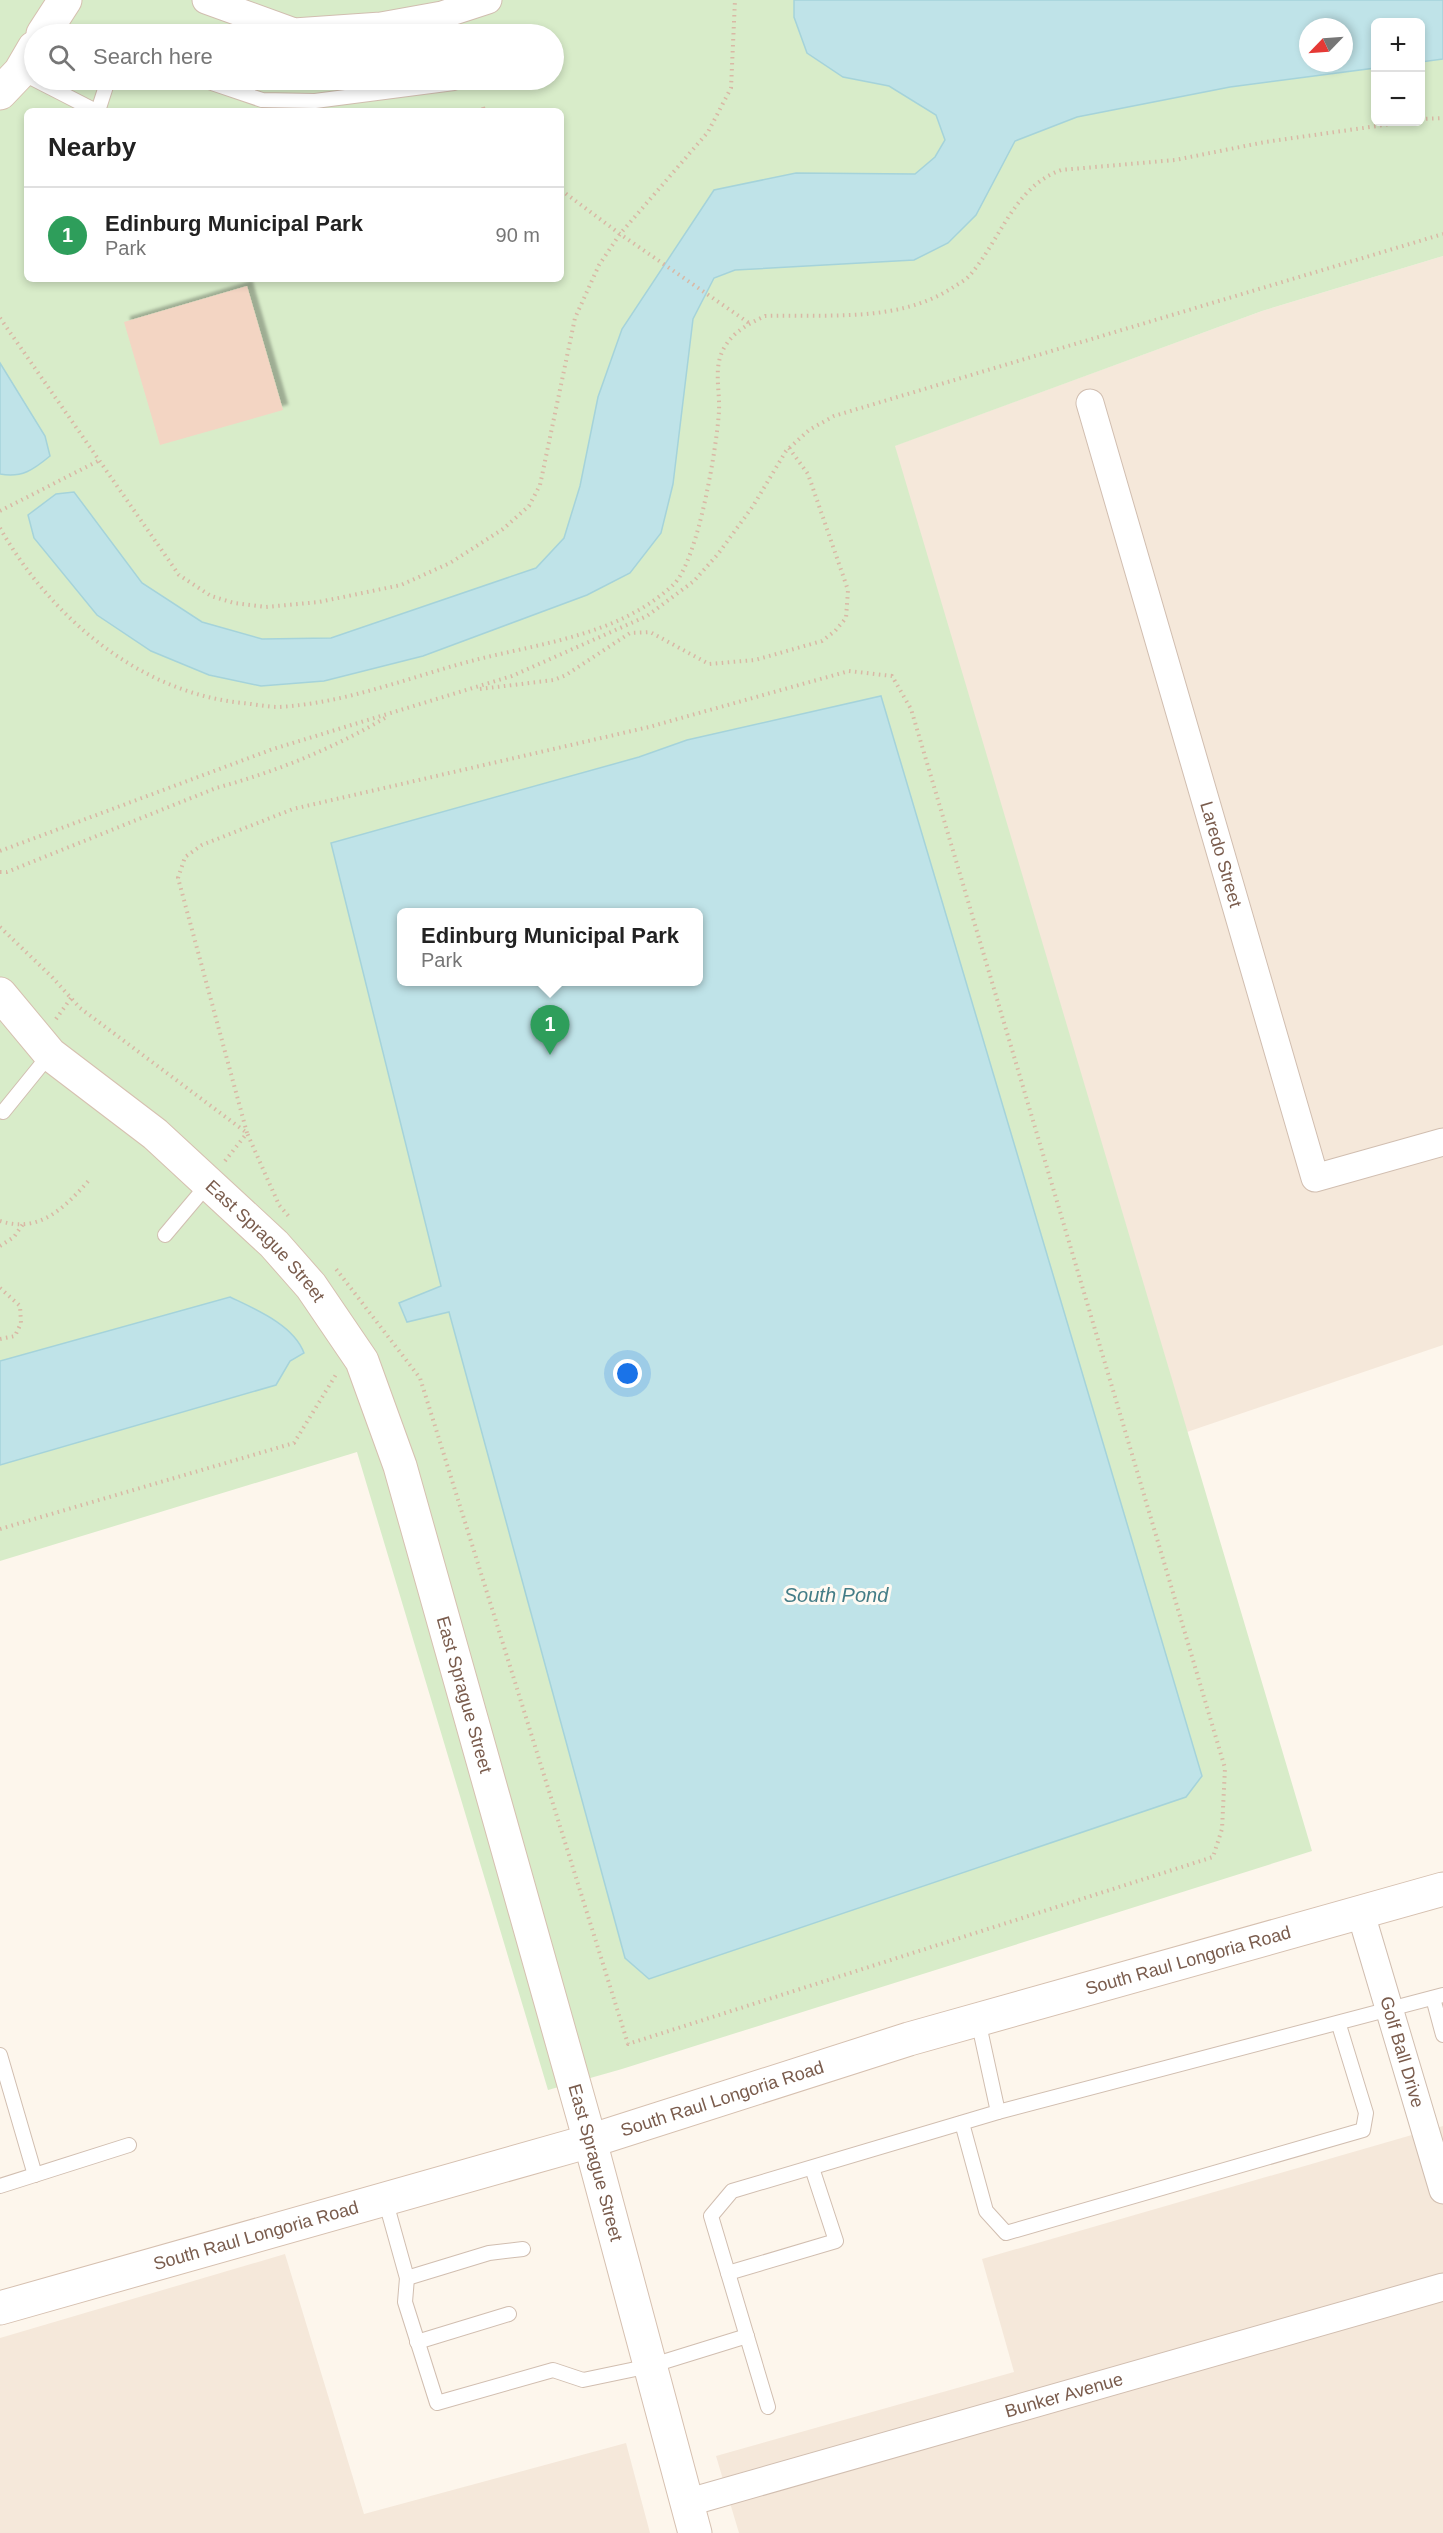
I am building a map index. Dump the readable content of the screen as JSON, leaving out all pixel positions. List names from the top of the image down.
{
  "streets": {
    "street": [
      "Laredo Street",
      "East Sprague Street",
      "South Raul Longoria Road",
      "Golf Ball Drive",
      "Bunker Avenue"
    ]
  },
  "crossings": [
    ["East Sprague Street", "South Raul Longoria Road"],
    ["East Sprague Street", "Bunker Avenue"],
    ["South Raul Longoria Road", "Golf Ball Drive"]
  ],
  "water": ["South Pond"],
  "north": "bottom left",
  "page": {
    "map_buttons": ["+", "−"],
    "search": "Search here",
    "heading": "Nearby",
    "list": [
      {
        "mark": "1",
        "name": "Edinburg Municipal Park",
        "note": "Park",
        "value": "90 m"
      }
    ],
    "popup": ["Edinburg Municipal Park", "Park"],
    "pins": "1"
  }
}
